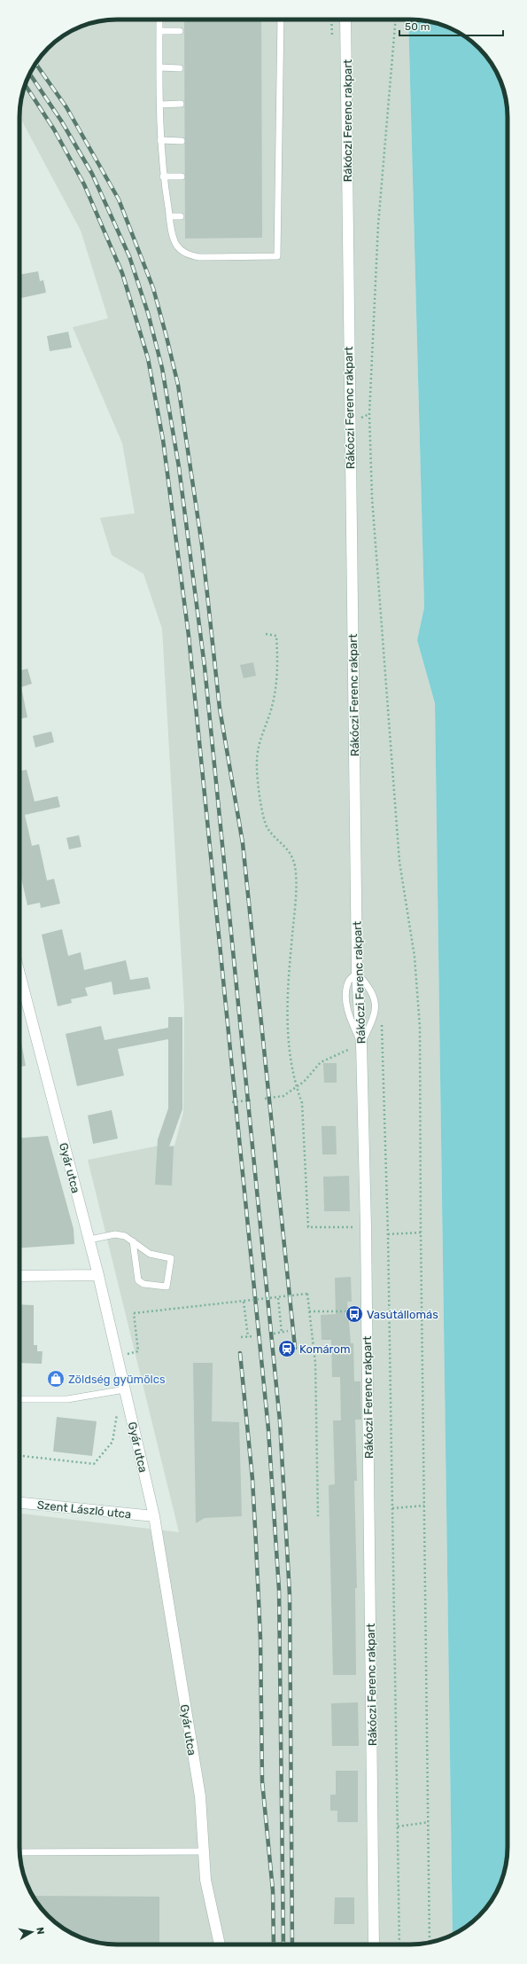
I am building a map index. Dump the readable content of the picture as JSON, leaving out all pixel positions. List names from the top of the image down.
{
  "streets": {
    "street": ["Rákóczi Ferenc rakpart", "Gyár utca", "Szent László utca"]
  },
  "crossings": [
    ["Gyár utca", "Szent László utca"]
  ],
  "places": {
    "bus stop": ["Vasútállomás"],
    "station": ["Komárom"],
    "shop": ["Zöldség gyümölcs"]
  },
  "scale_bar": "50 m",
  "north": "right"
}
